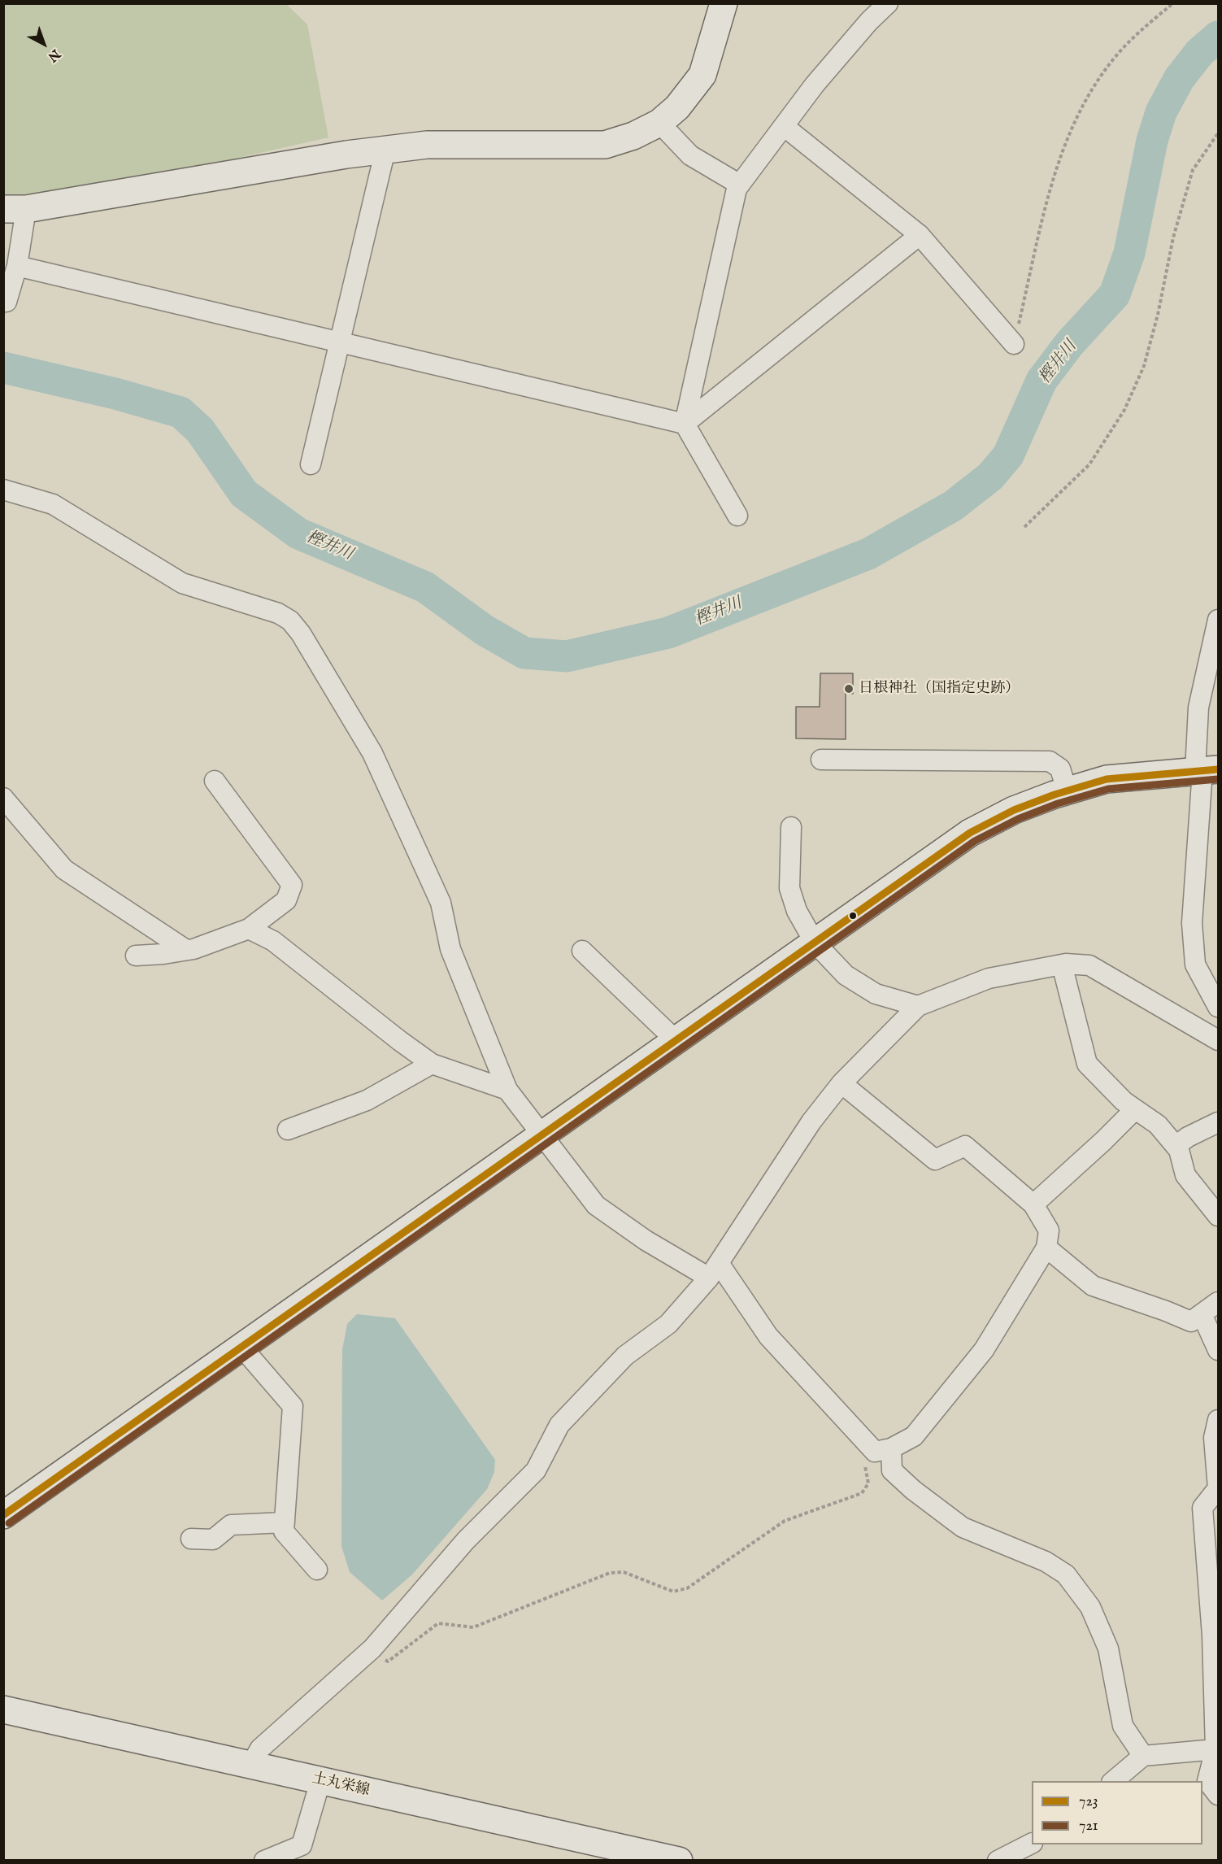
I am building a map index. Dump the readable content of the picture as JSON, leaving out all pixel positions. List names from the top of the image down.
{
  "streets": {
    "main road": ["土丸栄線"]
  },
  "water": ["樫井川"],
  "places": ["日根神社（国指定史跡）"],
  "lines": ["transit line 723", "transit line 721"],
  "legend": ["723", "721"],
  "north": "bottom right"
}
